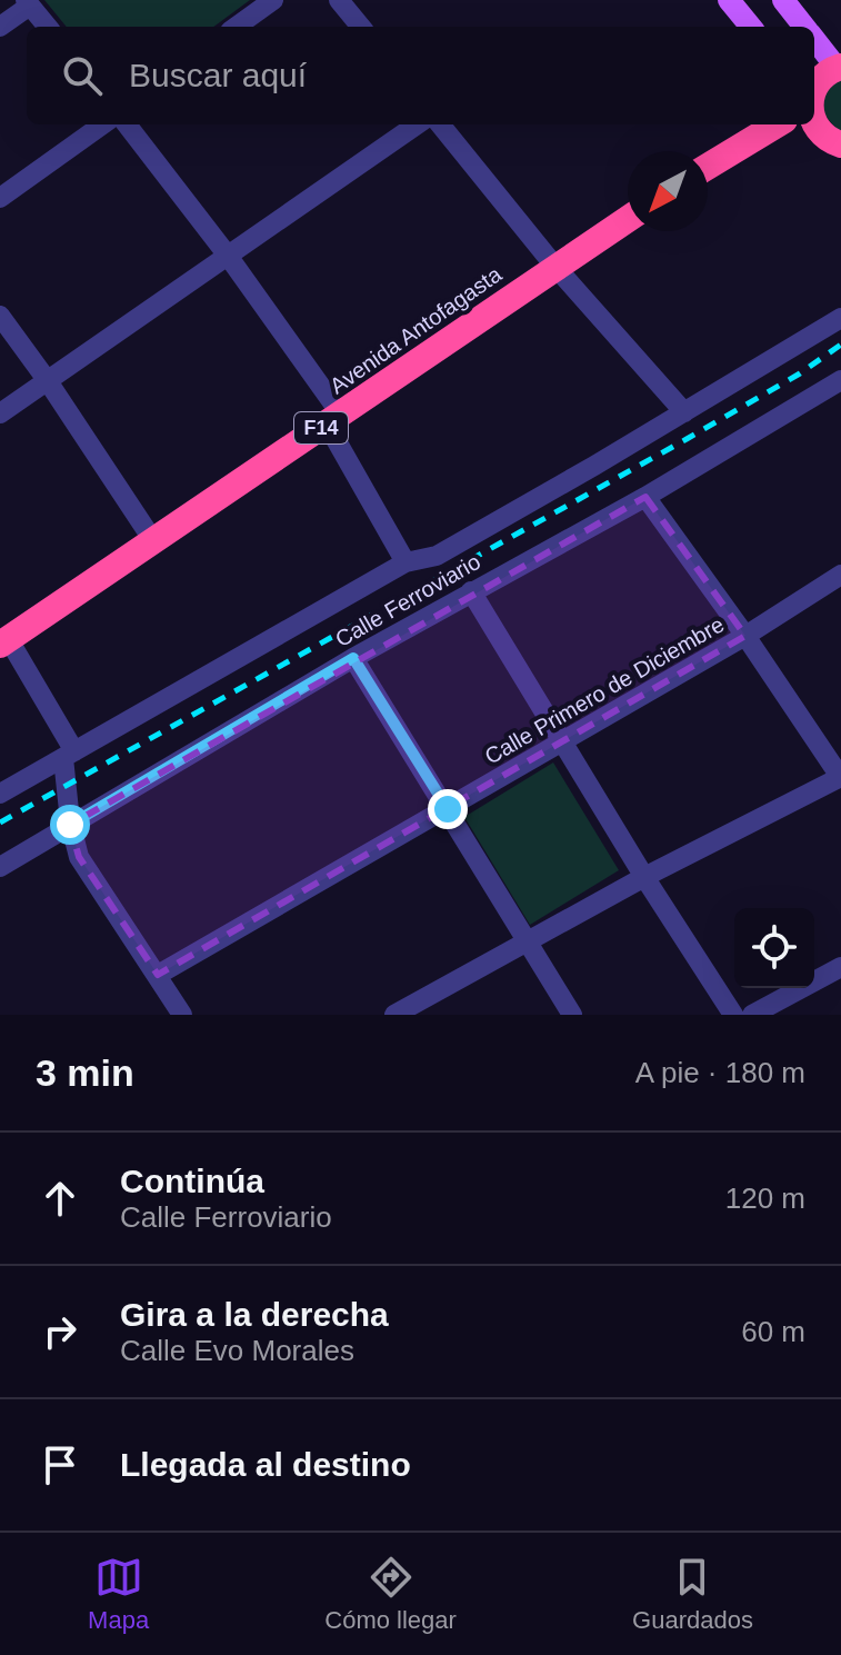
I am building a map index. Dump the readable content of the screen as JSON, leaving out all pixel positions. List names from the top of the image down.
{
  "streets": {
    "highway": ["Avenida Antofagasta", "F14"],
    "street": ["Calle Ferroviario", "Calle Primero de Diciembre"]
  },
  "north": "bottom left",
  "page": {
    "search": "Buscar aquí",
    "heading": ["3 min", "A pie · 180 m"],
    "list": [
      ["Continúa", "Calle Ferroviario", "120 m"],
      ["Gira a la derecha", "Calle Evo Morales", "60 m"],
      "Llegada al destino"
    ],
    "nav": ["Mapa", "Cómo llegar", "Guardados"]
  }
}
